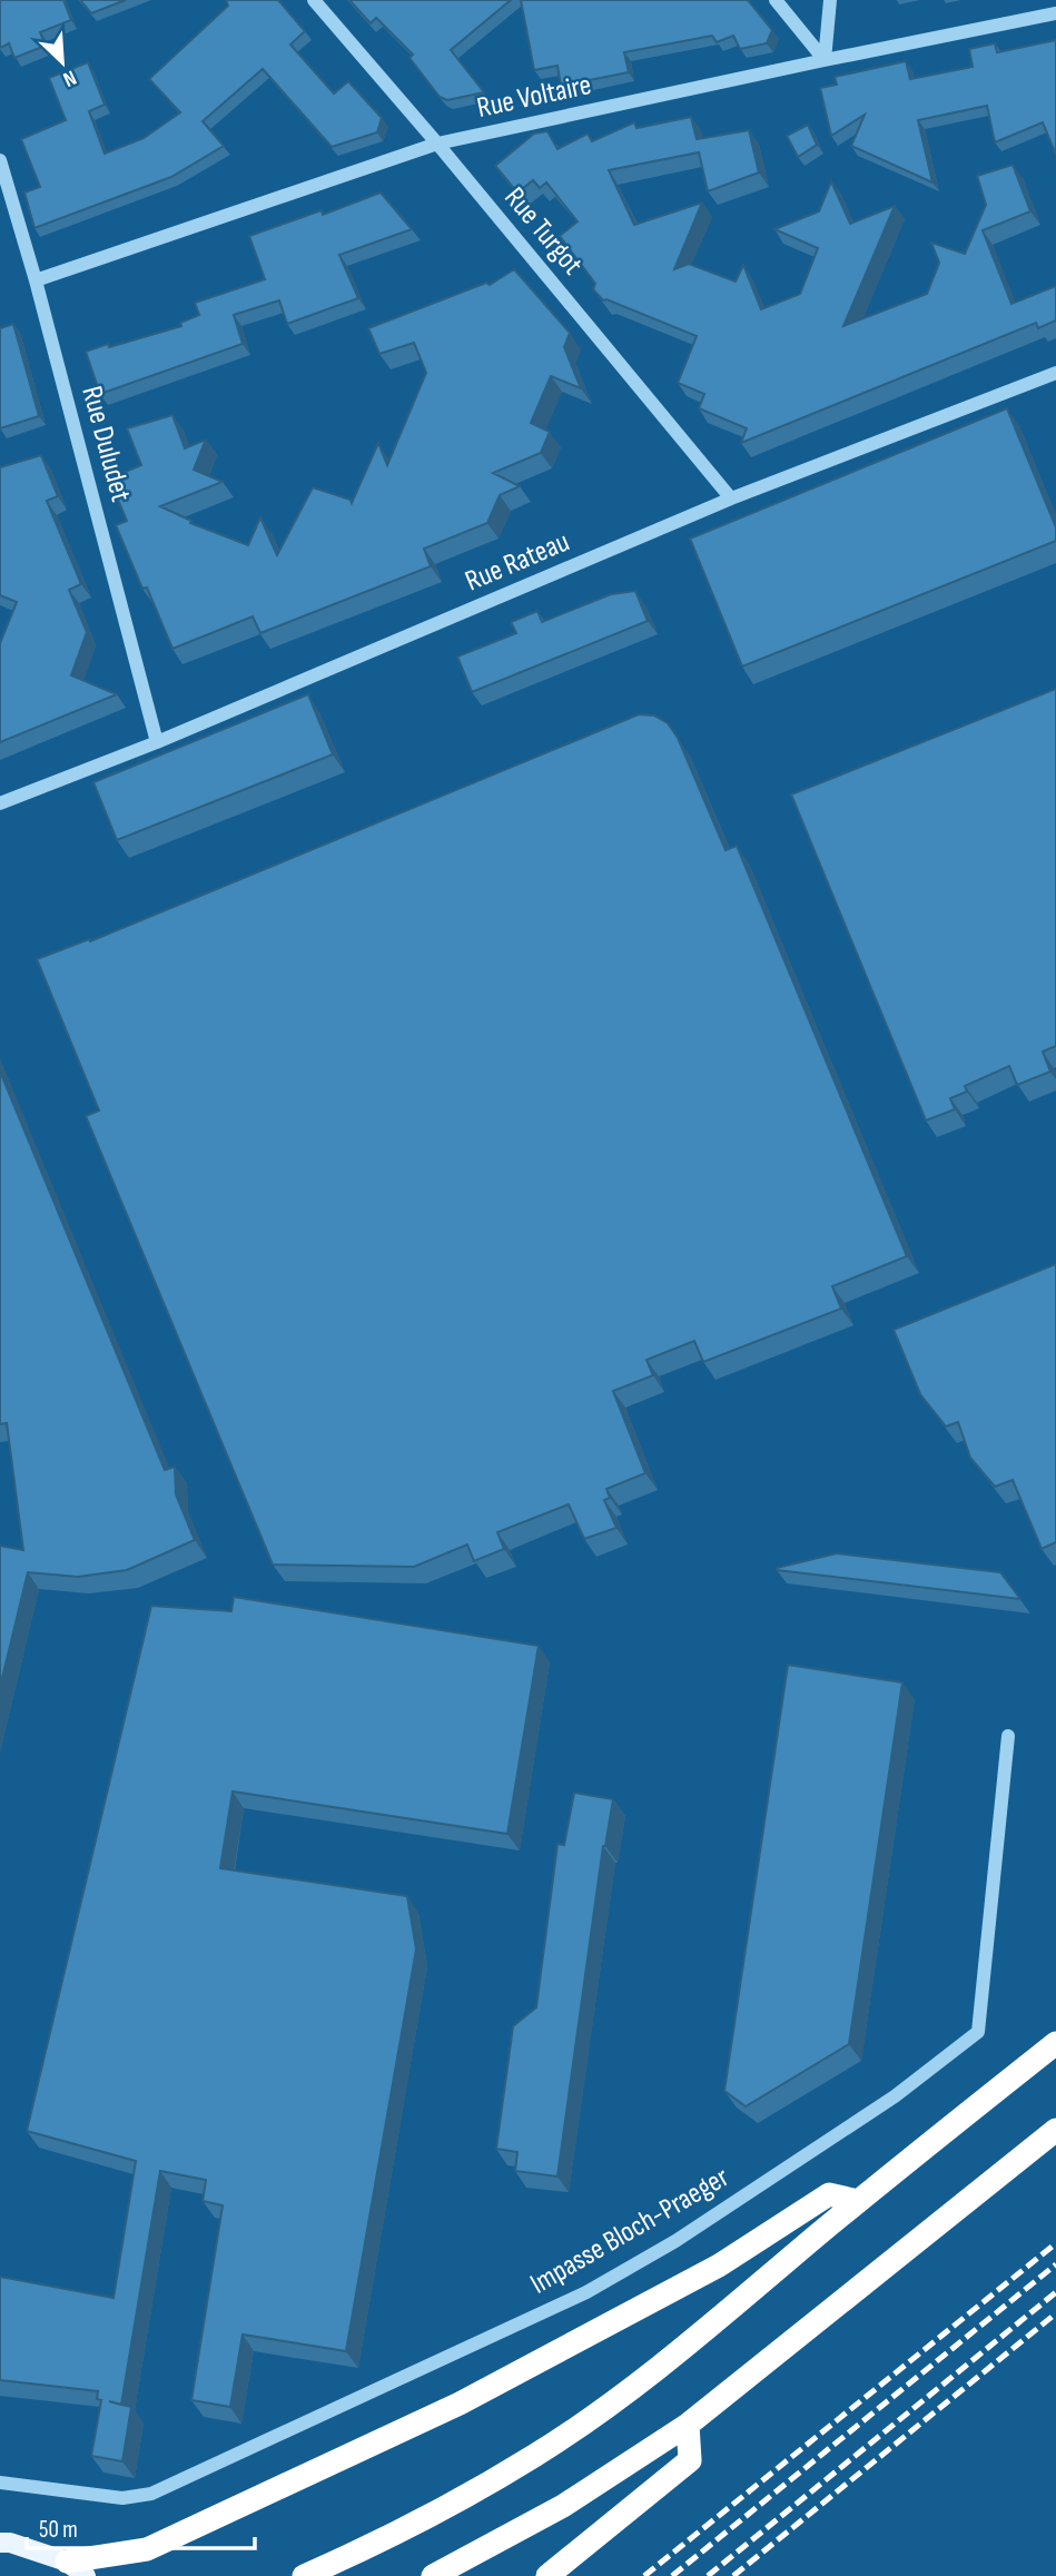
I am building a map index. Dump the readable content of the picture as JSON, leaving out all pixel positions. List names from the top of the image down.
{
  "streets": {
    "street": [
      "Rue Voltaire",
      "Rue Turgot",
      "Rue Duludet",
      "Rue Rateau",
      "Impasse Bloch-Praeger"
    ]
  },
  "crossings": [
    ["Rue Voltaire", "Rue Turgot"],
    ["Rue Voltaire", "Rue Duludet"],
    ["Rue Turgot", "Rue Rateau"],
    ["Rue Duludet", "Rue Rateau"]
  ],
  "scale_bar": "50 m",
  "north": "bottom right"
}
